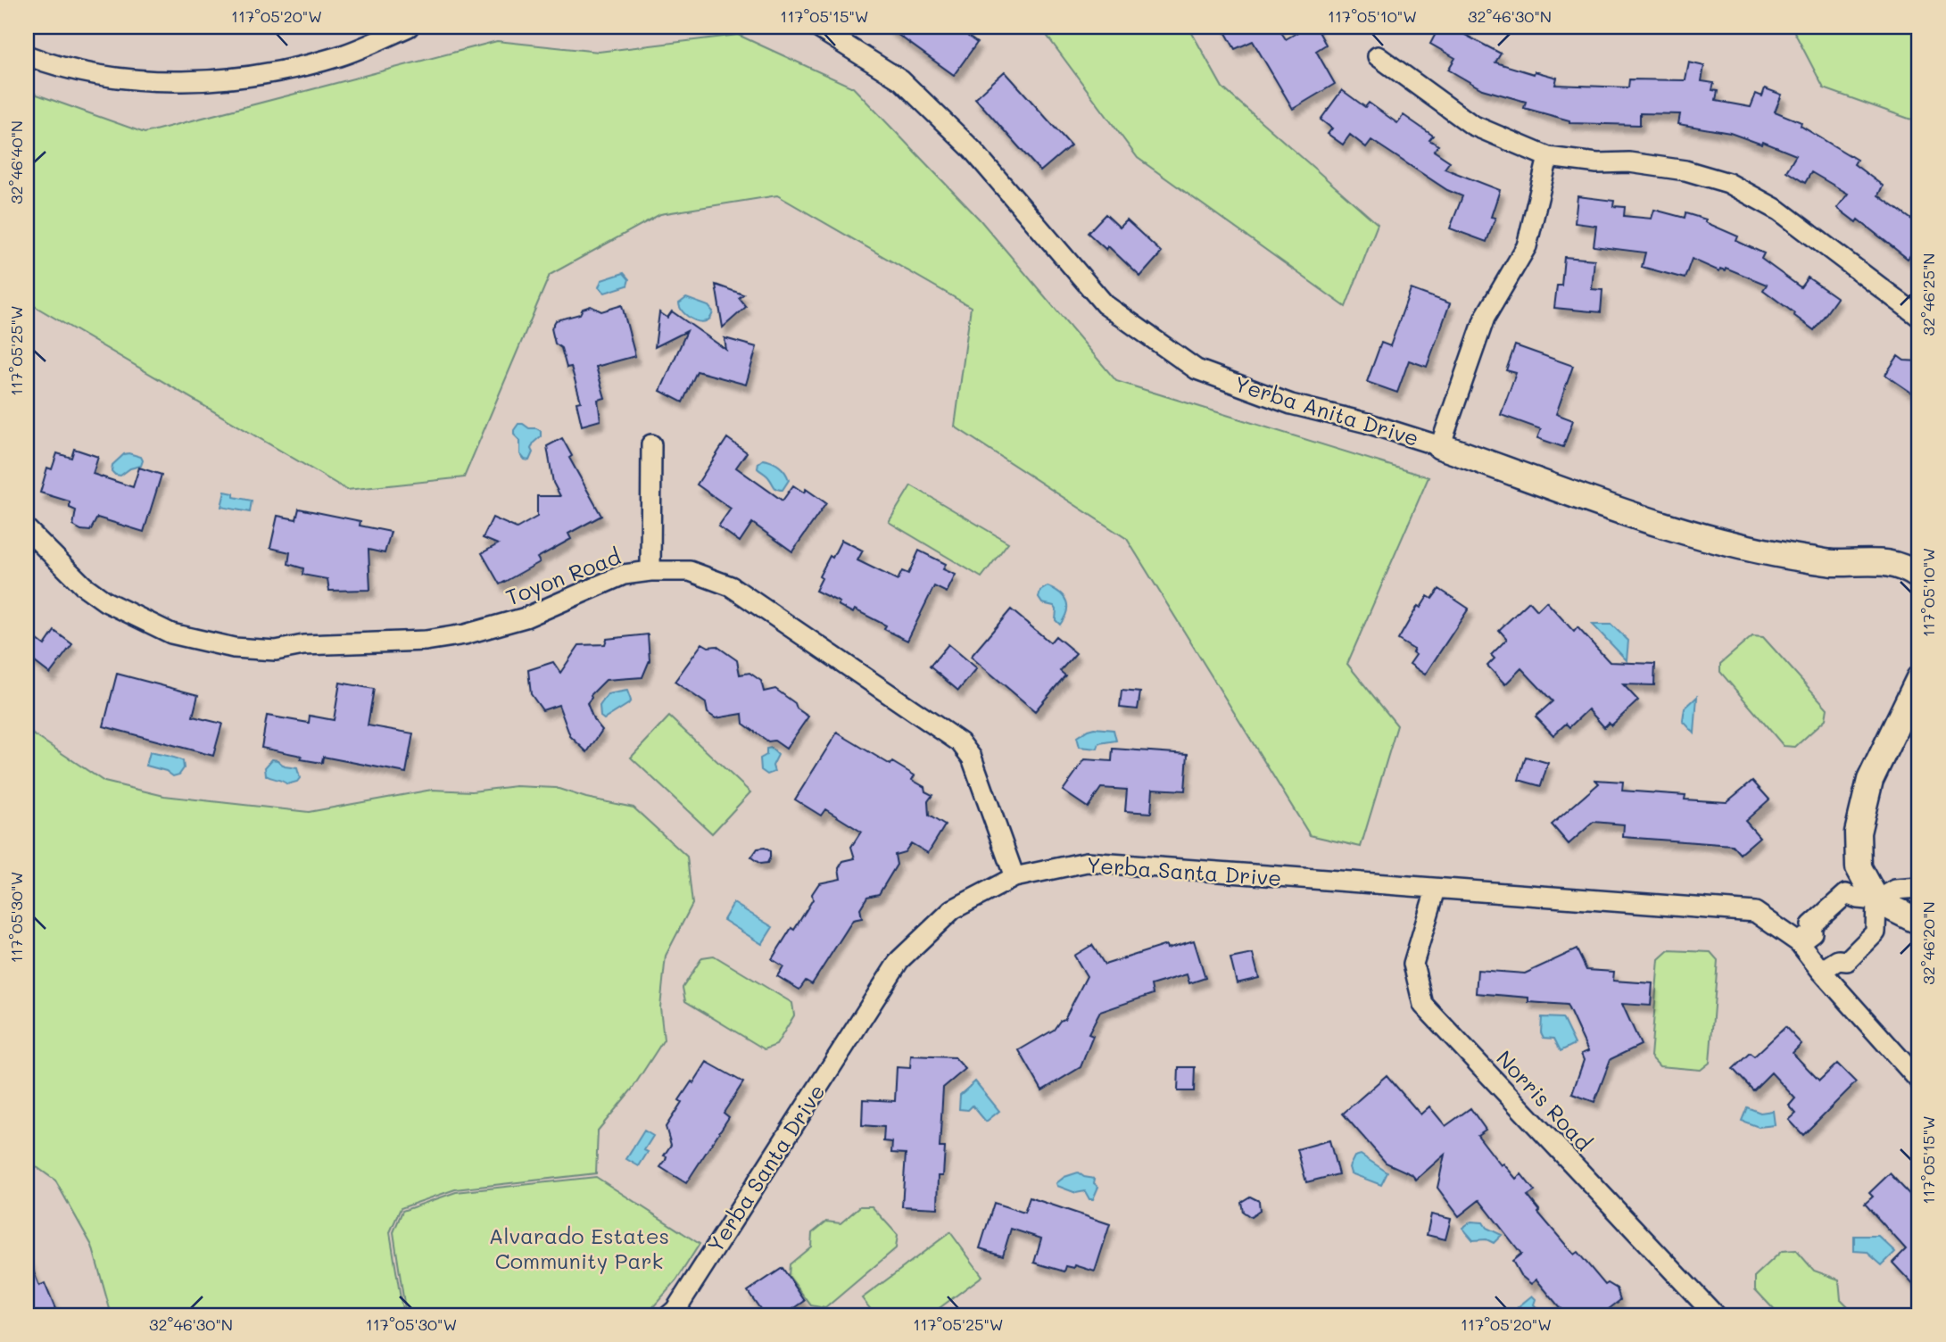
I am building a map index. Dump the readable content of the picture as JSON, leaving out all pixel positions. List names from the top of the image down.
{
  "streets": {
    "street": [
      "Yerba Anita Drive",
      "Toyon Road",
      "Yerba Santa Drive",
      "Norris Road"
    ]
  },
  "crossings": [
    ["Toyon Road", "Yerba Santa Drive"],
    ["Yerba Santa Drive", "Norris Road"]
  ],
  "parks": ["Alvarado Estates Community Park"],
  "coordinates": [
    "117°05'20\"W",
    "117°05'15\"W",
    "117°05'10\"W",
    "32°46'30\"N",
    "32°46'40\"N",
    "32°46'25\"N",
    "117°05'25\"W",
    "117°05'30\"W",
    "32°46'20\"N"
  ]
}
